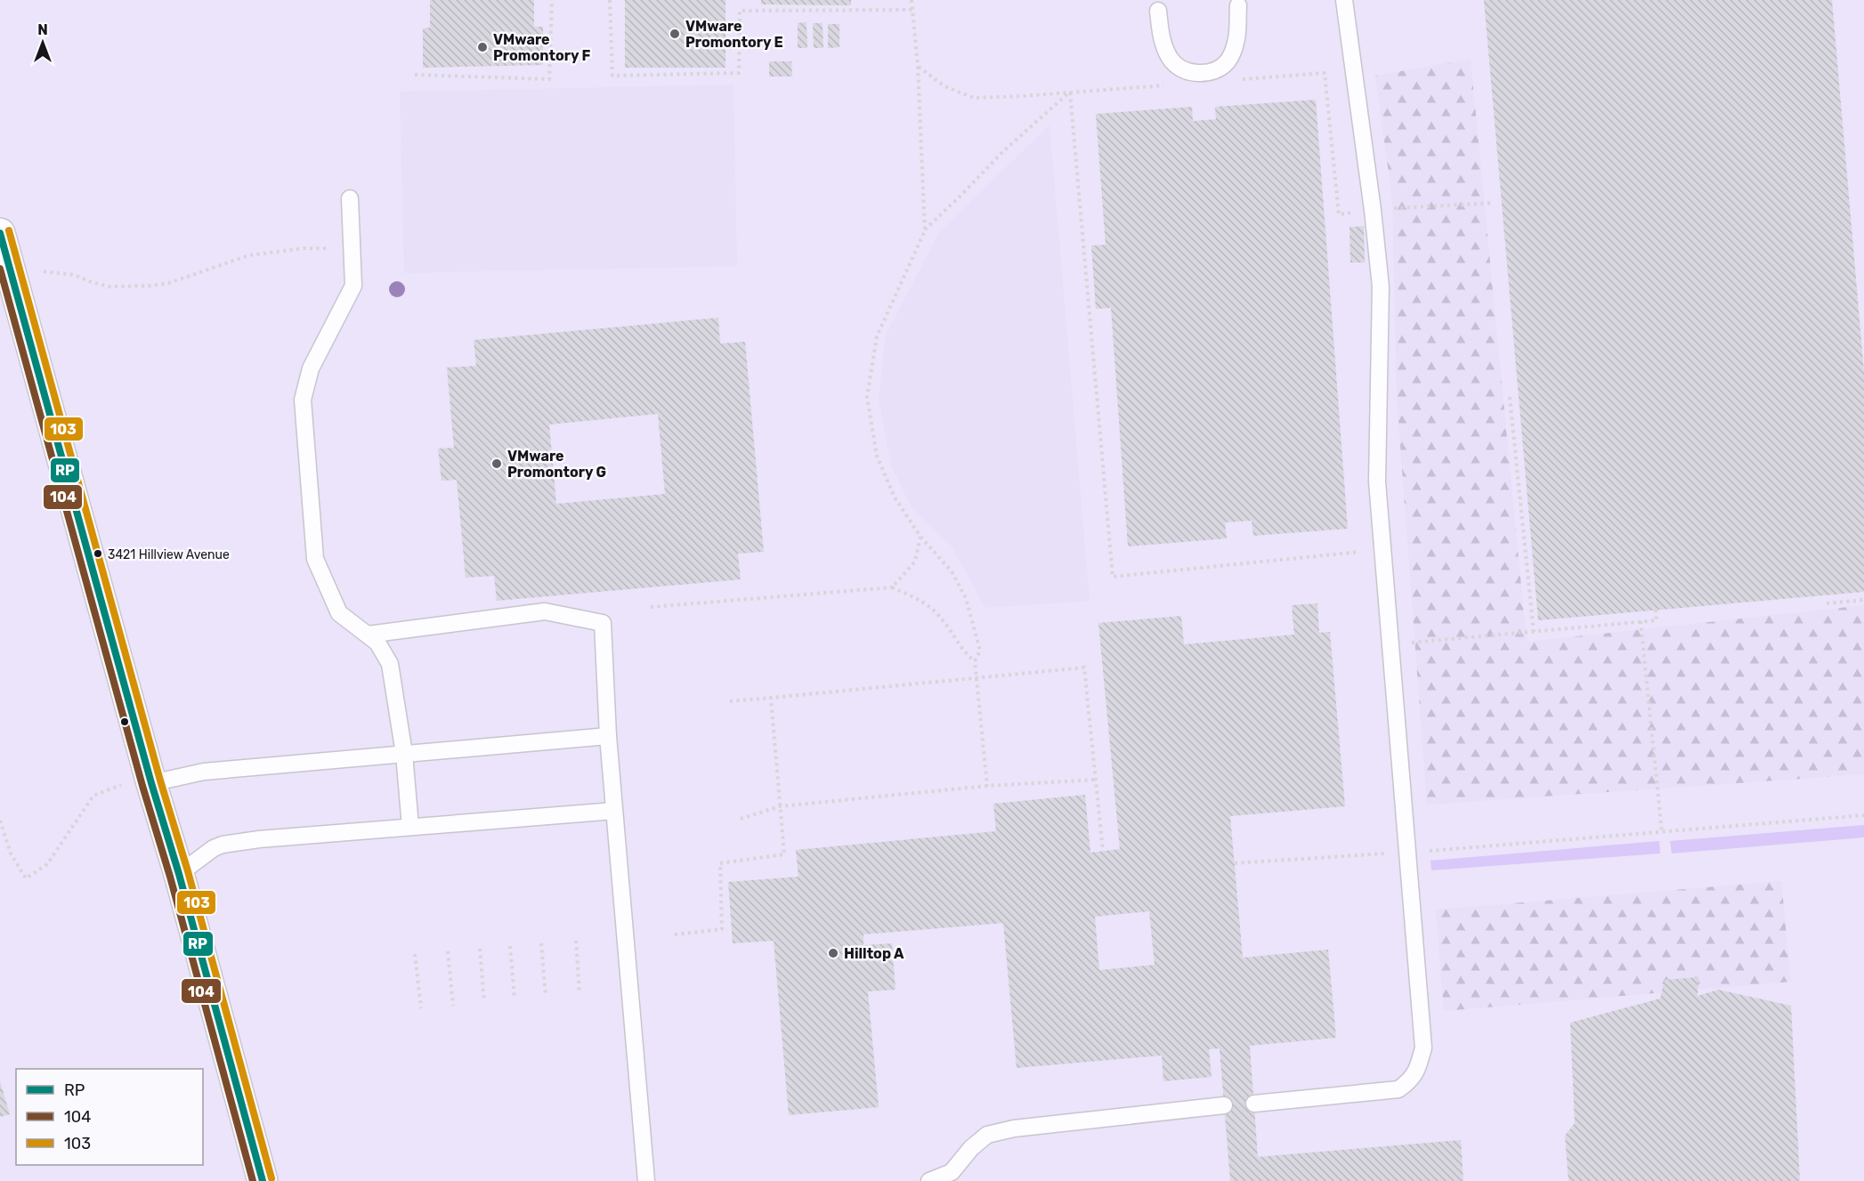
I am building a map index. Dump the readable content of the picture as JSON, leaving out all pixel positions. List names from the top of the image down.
{
  "places": [
    "VMware Promontory E",
    "VMware Promontory F",
    "VMware Promontory G",
    "3421 Hillview Avenue",
    "Hilltop A"
  ],
  "lines": ["transit line 103", "transit line RP", "transit line 104"],
  "legend": ["RP", "104", "103"],
  "north": "top"
}
